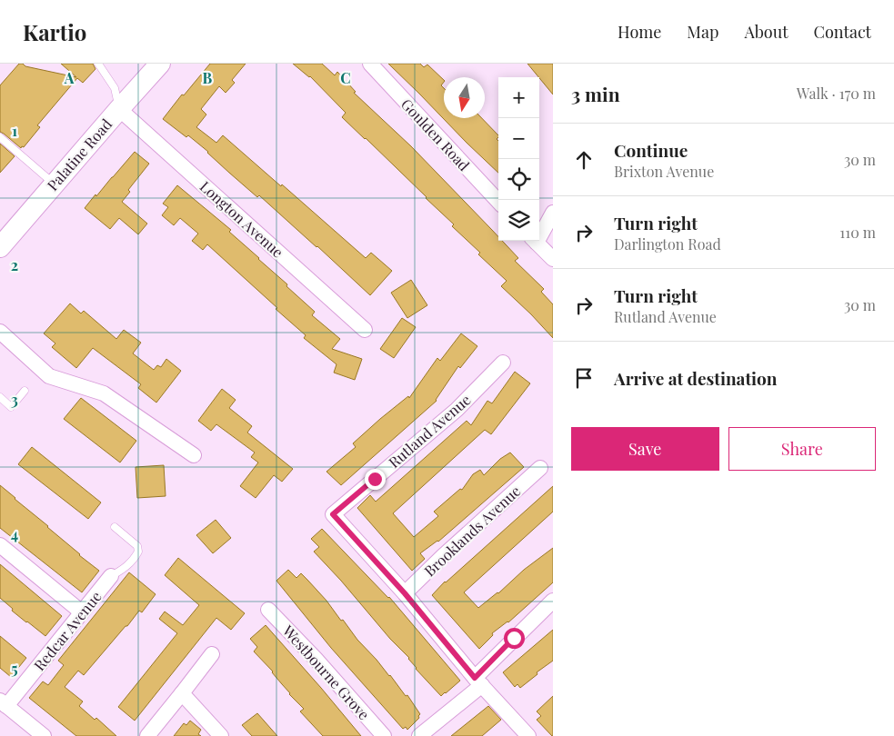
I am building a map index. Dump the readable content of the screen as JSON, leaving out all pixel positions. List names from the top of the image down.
{
  "streets": {
    "main road": ["Palatine Road"],
    "street": [
      "Goulden Road",
      "Longton Avenue",
      "Rutland Avenue",
      "Brooklands Avenue",
      "Redcar Avenue",
      "Westbourne Grove"
    ]
  },
  "crossings": [
    ["Palatine Road", "Longton Avenue"],
    ["Rutland Avenue", "Brooklands Avenue"]
  ],
  "north": "bottom",
  "page": {
    "header": "Kartio",
    "nav": [
      "Home",
      "Map",
      "About",
      "Contact"
    ],
    "heading": ["3 min", "Walk · 170 m"],
    "map_buttons": ["+", "−"],
    "list": [
      ["Continue", "Brixton Avenue", "30 m"],
      ["Turn right", "Darlington Road", "110 m"],
      ["Turn right", "Rutland Avenue", "30 m"],
      "Arrive at destination"
    ],
    "buttons": ["Save", "Share"]
  },
  "grid": {
    "columns": ["A", "B", "C"],
    "rows": [
      "1",
      "2",
      "3",
      "4",
      "5"
    ]
  }
}
